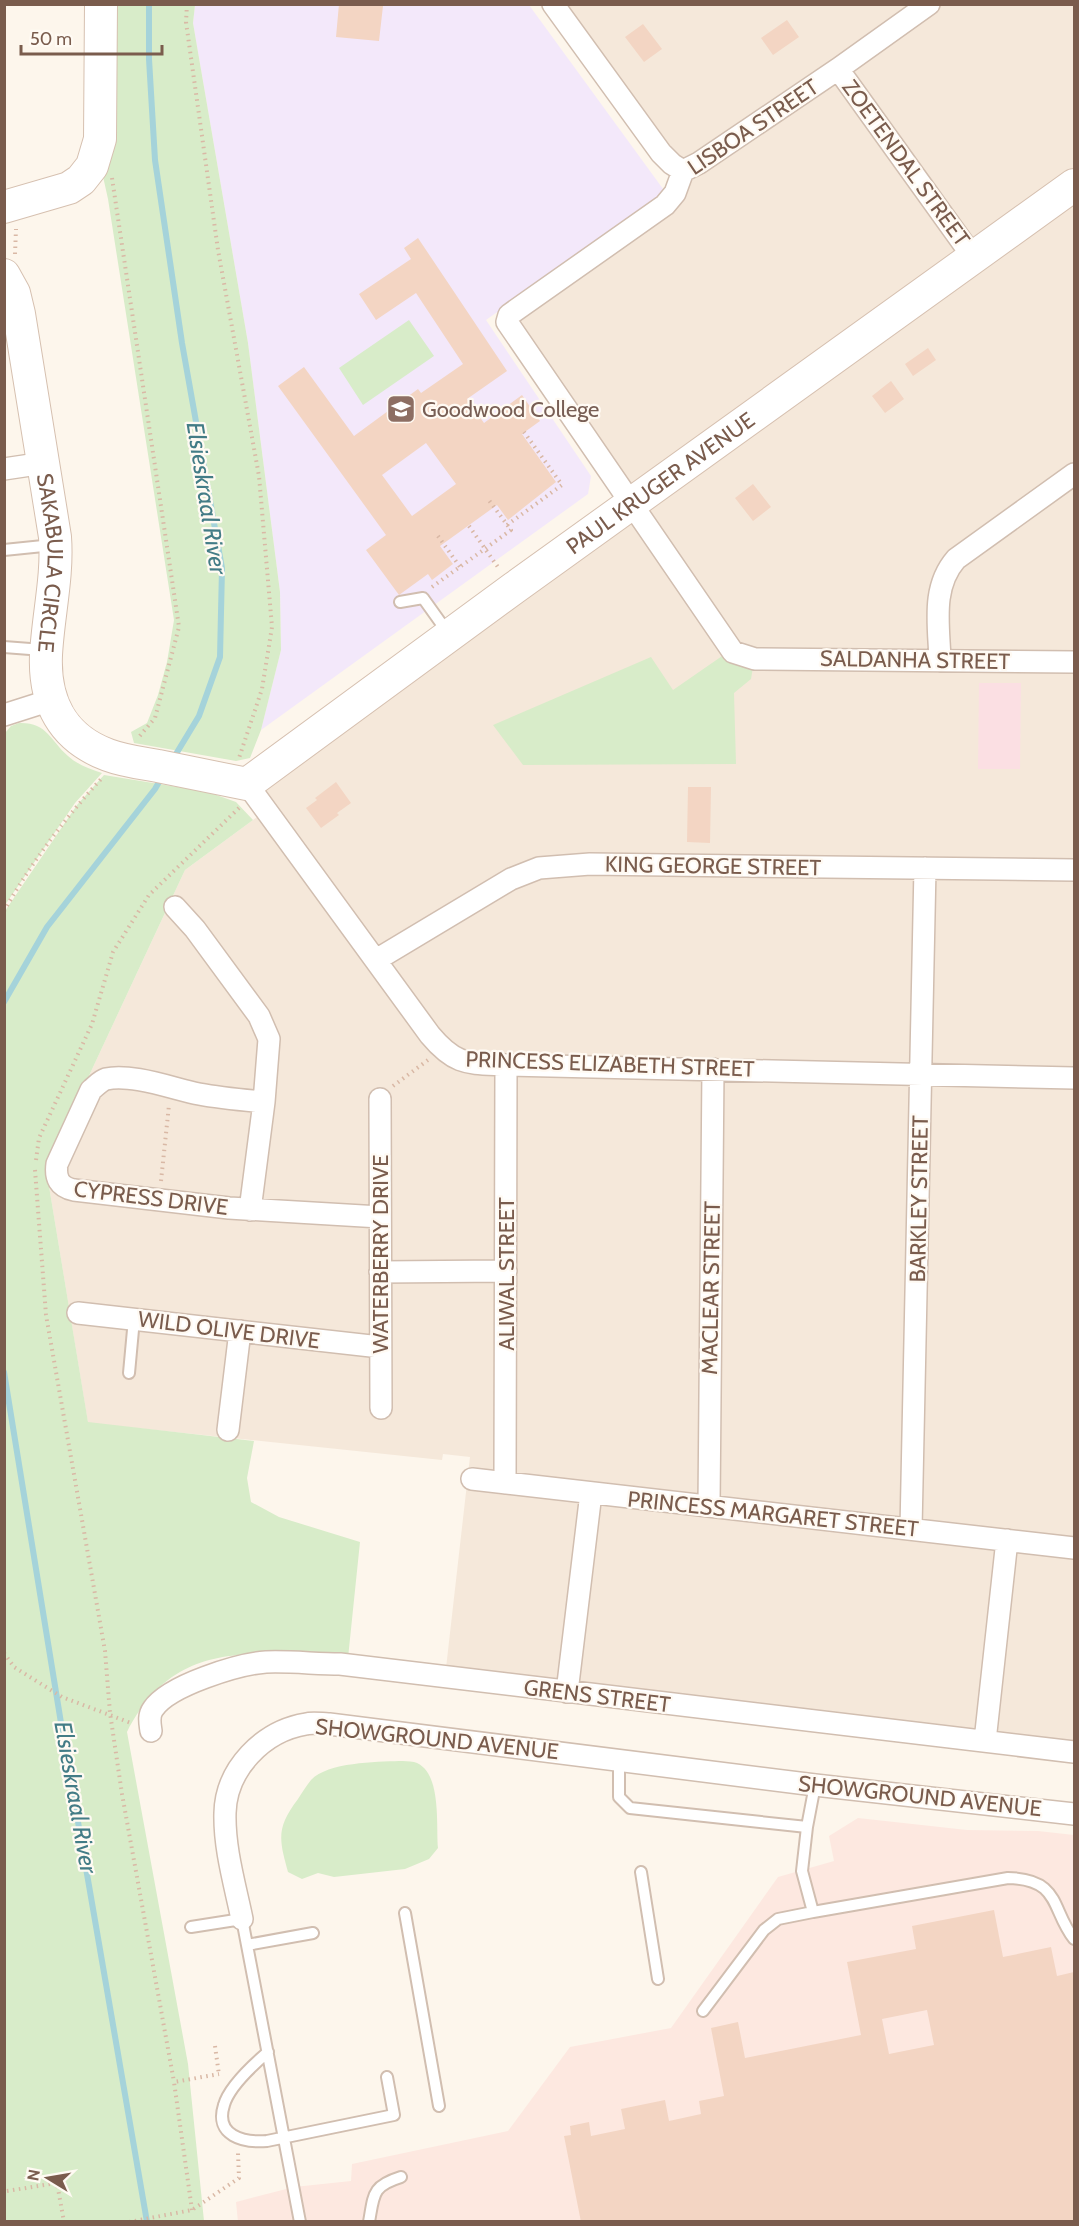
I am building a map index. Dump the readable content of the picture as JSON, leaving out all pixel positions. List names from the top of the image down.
{
  "streets": {
    "street": [
      "LISBOA STREET",
      "ZOETENDAL STREET",
      "PAUL KRUGER AVENUE",
      "SAKABULA CIRCLE",
      "SALDANHA STREET",
      "KING GEORGE STREET",
      "PRINCESS ELIZABETH STREET",
      "CYPRESS DRIVE",
      "BARKLEY STREET",
      "WATERBERRY DRIVE",
      "ALIWAL STREET",
      "MACLEAR STREET",
      "WILD OLIVE DRIVE",
      "PRINCESS MARGARET STREET",
      "GRENS STREET",
      "SHOWGROUND AVENUE"
    ]
  },
  "crossings": [
    ["LISBOA STREET", "ZOETENDAL STREET"],
    ["LISBOA STREET", "PAUL KRUGER AVENUE"],
    ["LISBOA STREET", "SALDANHA STREET"],
    ["ZOETENDAL STREET", "PAUL KRUGER AVENUE"],
    ["PAUL KRUGER AVENUE", "SAKABULA CIRCLE"],
    ["PAUL KRUGER AVENUE", "SALDANHA STREET"],
    ["PAUL KRUGER AVENUE", "PRINCESS ELIZABETH STREET"],
    ["SAKABULA CIRCLE", "PRINCESS ELIZABETH STREET"],
    ["KING GEORGE STREET", "PRINCESS ELIZABETH STREET"],
    ["KING GEORGE STREET", "BARKLEY STREET"],
    ["PRINCESS ELIZABETH STREET", "BARKLEY STREET"],
    ["PRINCESS ELIZABETH STREET", "ALIWAL STREET"],
    ["PRINCESS ELIZABETH STREET", "MACLEAR STREET"],
    ["CYPRESS DRIVE", "WATERBERRY DRIVE"],
    ["BARKLEY STREET", "PRINCESS MARGARET STREET"],
    ["WATERBERRY DRIVE", "WILD OLIVE DRIVE"],
    ["ALIWAL STREET", "PRINCESS MARGARET STREET"],
    ["MACLEAR STREET", "PRINCESS MARGARET STREET"]
  ],
  "water": ["Elsieskraal River"],
  "places": {
    "school or university": ["Goodwood College"]
  },
  "scale_bar": "50 m",
  "north": "left"
}
